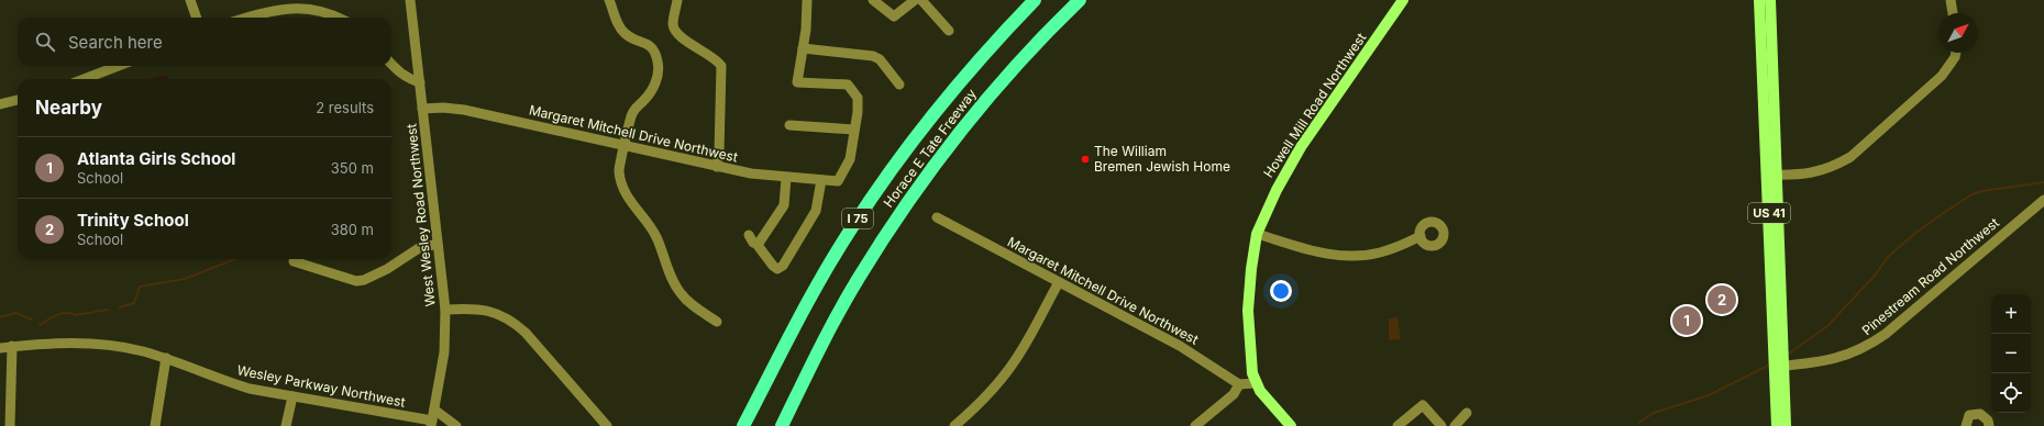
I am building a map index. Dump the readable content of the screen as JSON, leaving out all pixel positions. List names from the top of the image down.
{
  "streets": {
    "highway": ["Horace E Tate Freeway", "I 75"],
    "main road": ["Howell Mill Road Northwest", "US 41"],
    "street": [
      "Margaret Mitchell Drive Northwest",
      "West Wesley Road Northwest",
      "Pinestream Road Northwest",
      "Wesley Parkway Northwest"
    ]
  },
  "crossings": [
    ["Margaret Mitchell Drive Northwest", "West Wesley Road Northwest"],
    ["US 41", "Pinestream Road Northwest"],
    ["West Wesley Road Northwest", "Wesley Parkway Northwest"]
  ],
  "places": ["The William Bremen Jewish Home"],
  "north": "top right",
  "page": {
    "search": "Search here",
    "heading": ["Nearby", "2 results"],
    "list": [
      {
        "mark": "1",
        "name": "Atlanta Girls School",
        "note": "School",
        "value": "350 m"
      },
      {
        "mark": "2",
        "name": "Trinity School",
        "note": "School",
        "value": "380 m"
      }
    ],
    "pins": ["2", "1"],
    "map_buttons": ["+", "−"]
  }
}
